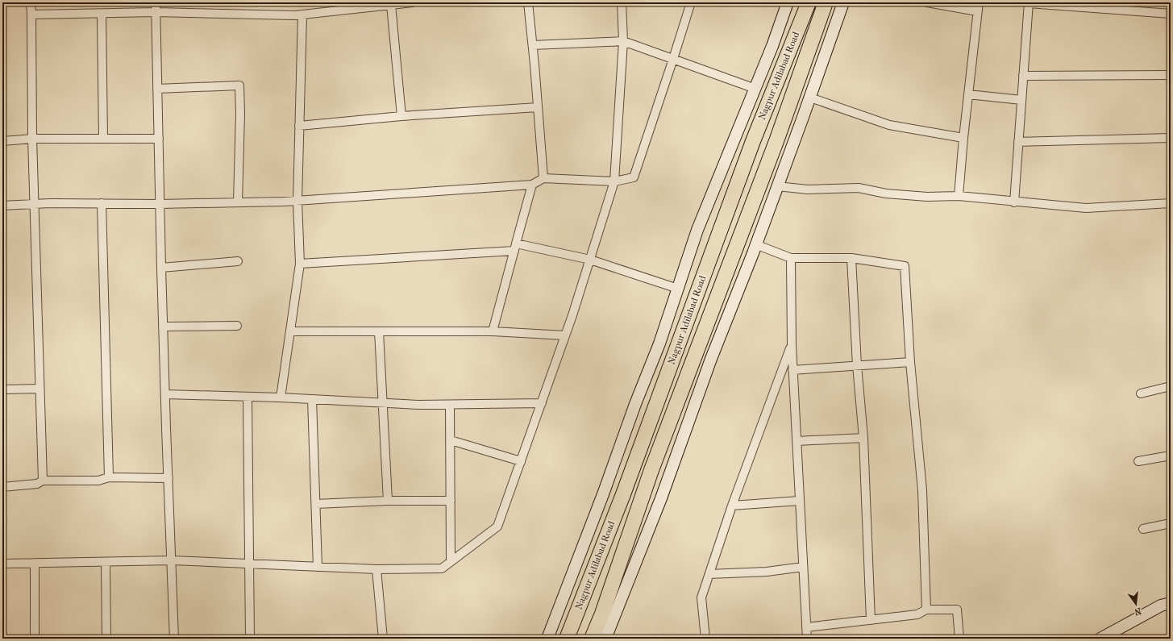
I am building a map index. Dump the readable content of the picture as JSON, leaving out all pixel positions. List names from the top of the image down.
{
  "streets": {
    "highway": ["Nagpur Adilabad Road"]
  },
  "north": "bottom"
}
